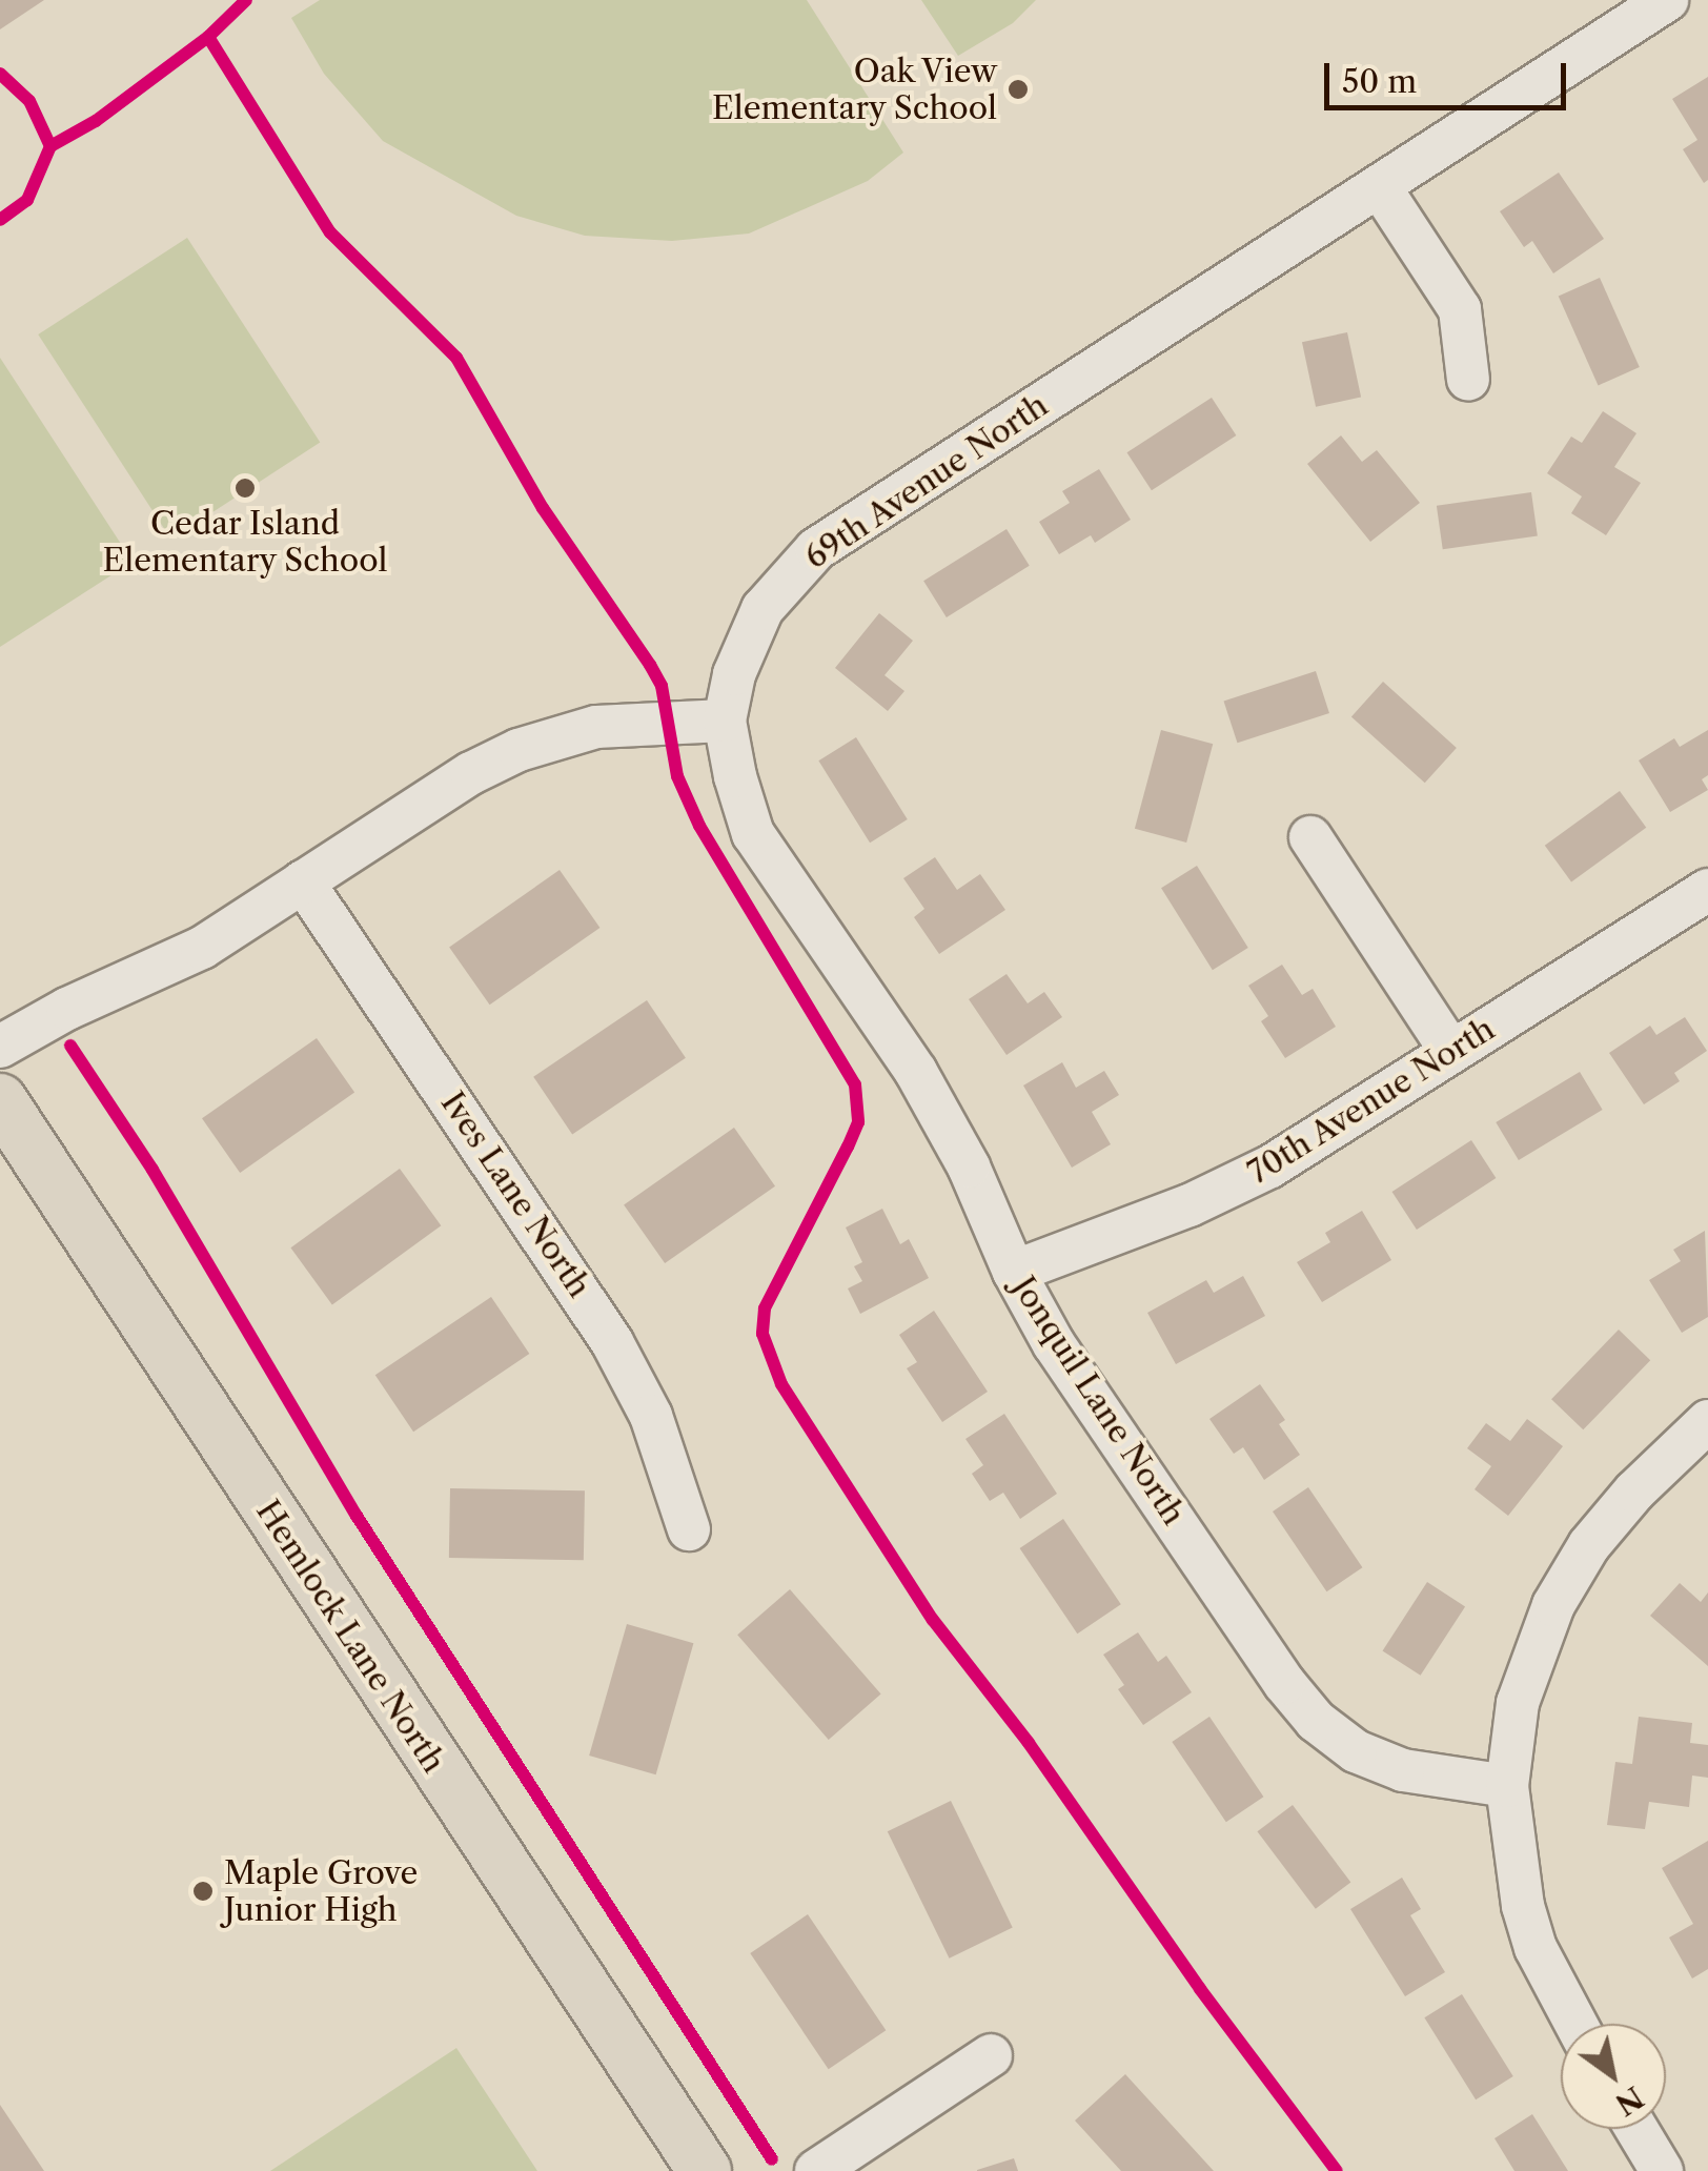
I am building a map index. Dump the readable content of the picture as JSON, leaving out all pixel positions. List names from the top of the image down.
{
  "streets": {
    "main road": ["Hemlock Lane North"],
    "street": [
      "69th Avenue North",
      "70th Avenue North",
      "Ives Lane North",
      "Jonquil Lane North"
    ]
  },
  "crossings": [
    ["69th Avenue North", "Jonquil Lane North"],
    ["70th Avenue North", "Jonquil Lane North"]
  ],
  "places": ["Oak View Elementary School", "Cedar Island Elementary School", "Maple Grove Junior High"],
  "scale_bar": "50 m",
  "north": "bottom right"
}
